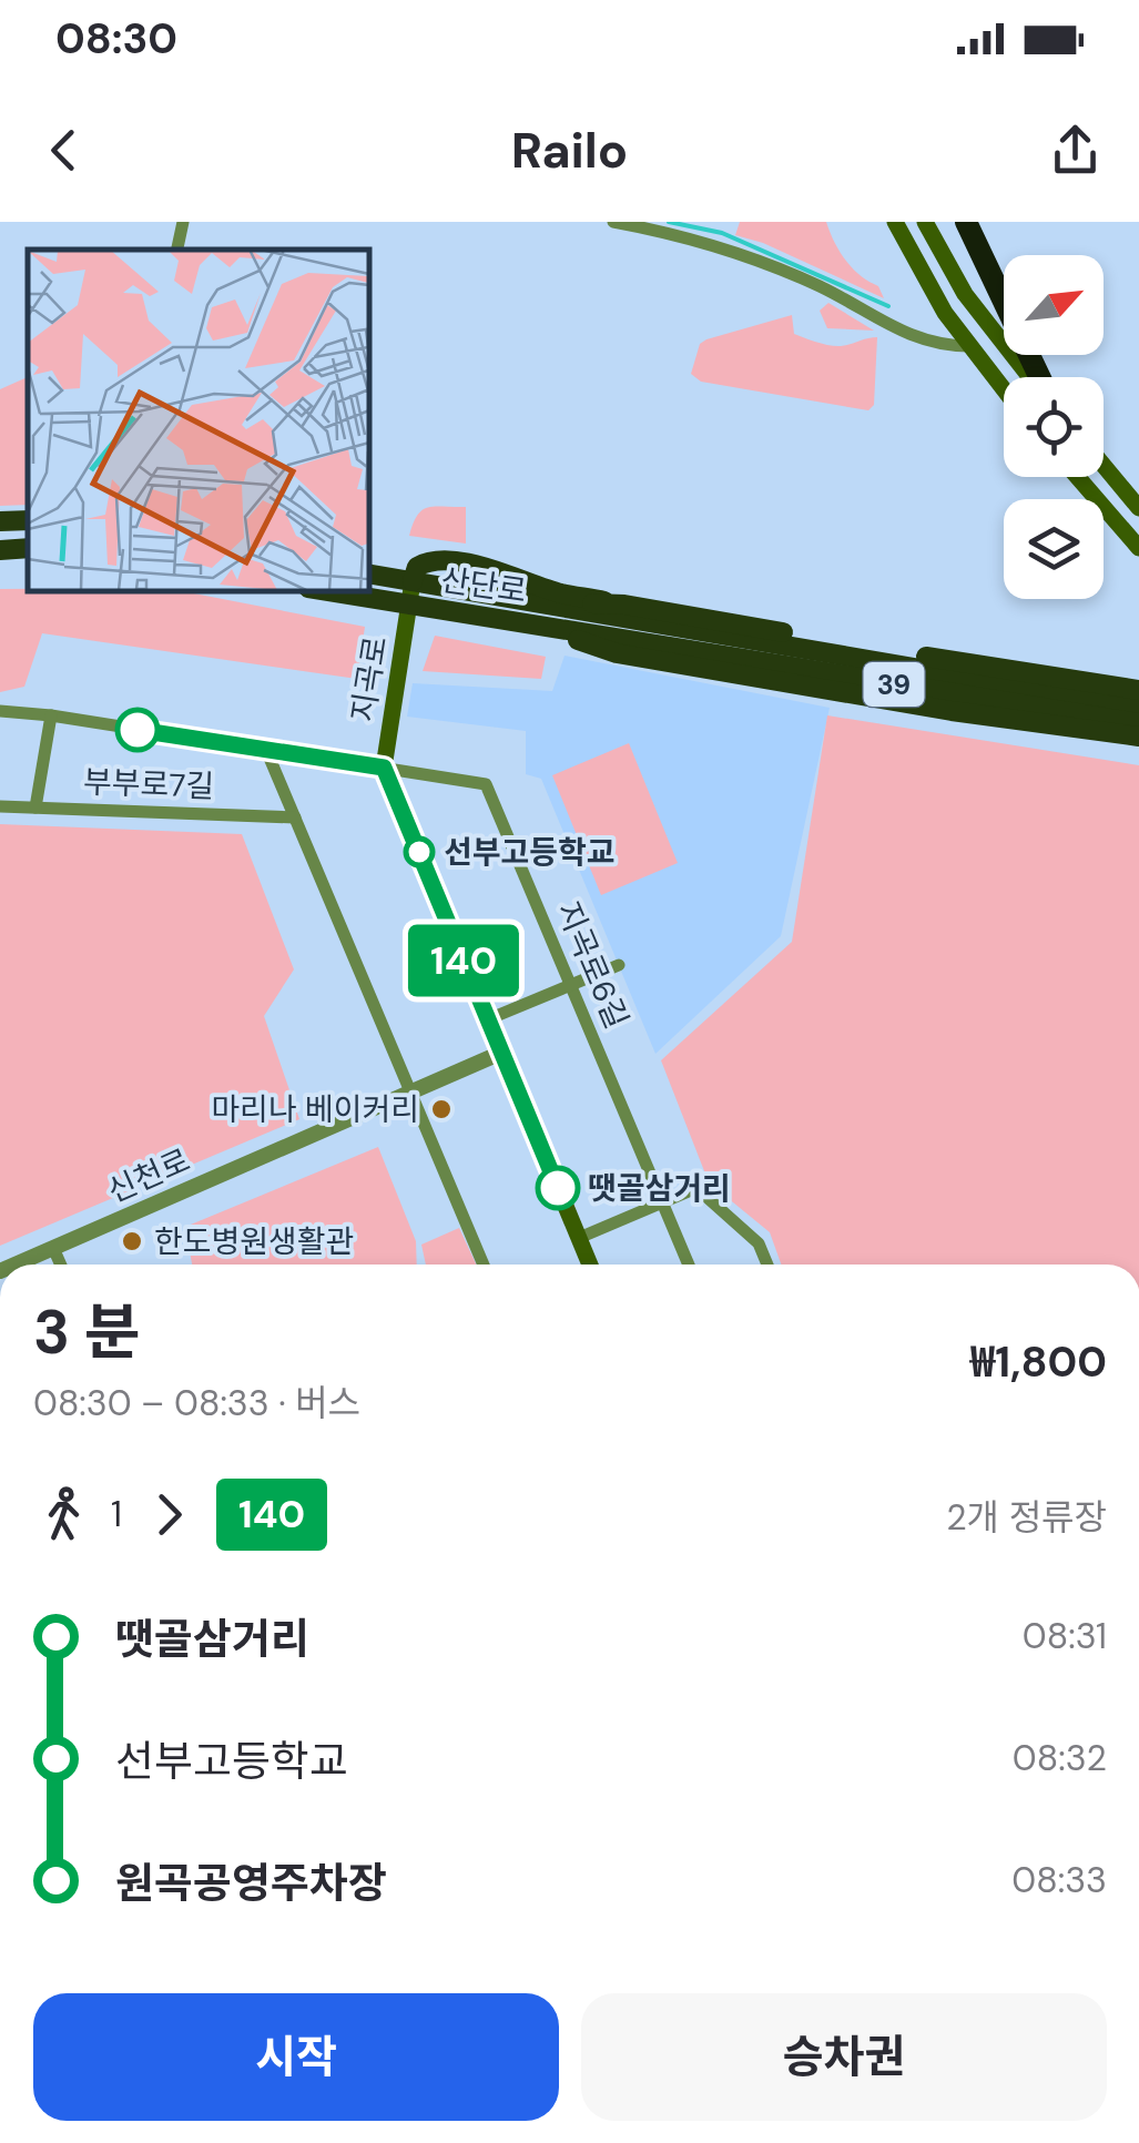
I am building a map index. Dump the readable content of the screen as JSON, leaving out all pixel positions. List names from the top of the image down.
{
  "streets": {
    "main road": ["산단로", "지곡로", "39"],
    "street": ["부부로7길", "지곡로6길", "신천로"]
  },
  "crossings": [
    ["산단로", "지곡로"],
    ["산단로", "39"],
    ["지곡로", "지곡로6길"],
    ["지곡로", "신천로"]
  ],
  "places": [
    "선부고등학교",
    "마리나 베이커리",
    "땟골삼거리",
    "한도병원생활관"
  ],
  "lines": ["bus line 140"],
  "north": "top right",
  "page": {
    "status": "08:30",
    "header": "Railo",
    "on_map": "140",
    "heading": ["3 분", "08:30 – 08:33 · 버스", "₩1,800"],
    "legs": ["1", "140", "2개 정류장"],
    "list": [
      {
        "name": "땟골삼거리",
        "value": "08:31"
      },
      {
        "name": "선부고등학교",
        "value": "08:32"
      },
      {
        "name": "원곡공영주차장",
        "value": "08:33"
      }
    ],
    "buttons": ["시작", "승차권"]
  }
}
